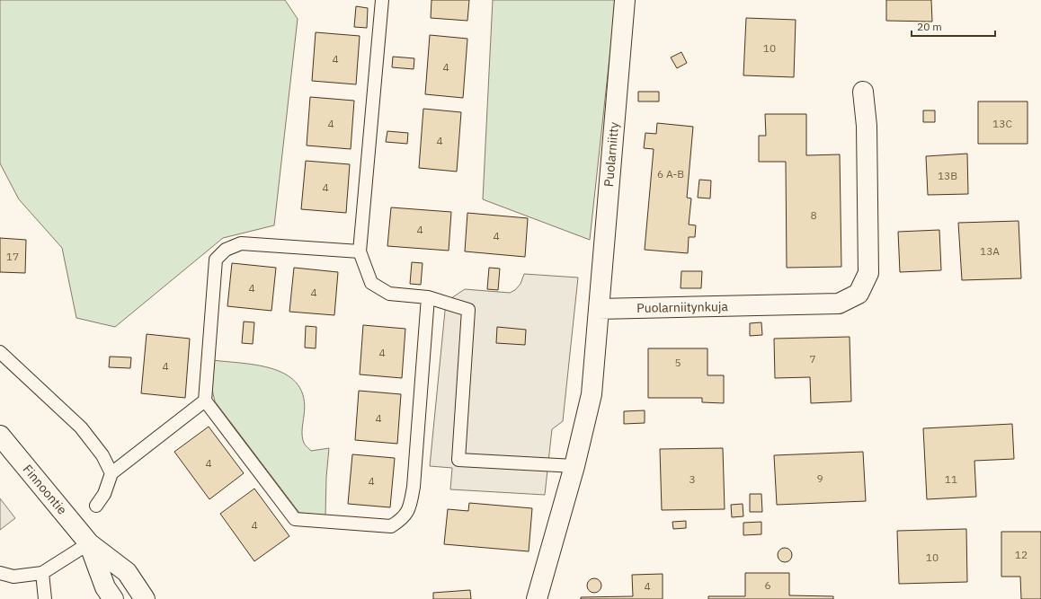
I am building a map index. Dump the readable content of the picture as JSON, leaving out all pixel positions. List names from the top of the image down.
{
  "streets": {
    "street": ["Puolarniitty", "Puolarniitynkuja", "Finnoontie"]
  },
  "crossings": [
    ["Puolarniitty", "Puolarniitynkuja"]
  ],
  "house_numbers": [
    "10",
    "4",
    "4",
    "4",
    "13C",
    "4",
    "6 A-B",
    "13B",
    "4",
    "8",
    "4",
    "4",
    "13A",
    "17",
    "4",
    "4",
    "4",
    "7",
    "5",
    "4",
    "4",
    "4",
    "9",
    "3",
    "11",
    "4",
    "4",
    "12",
    "10",
    "6",
    "4"
  ],
  "scale_bar": "20 m"
}
